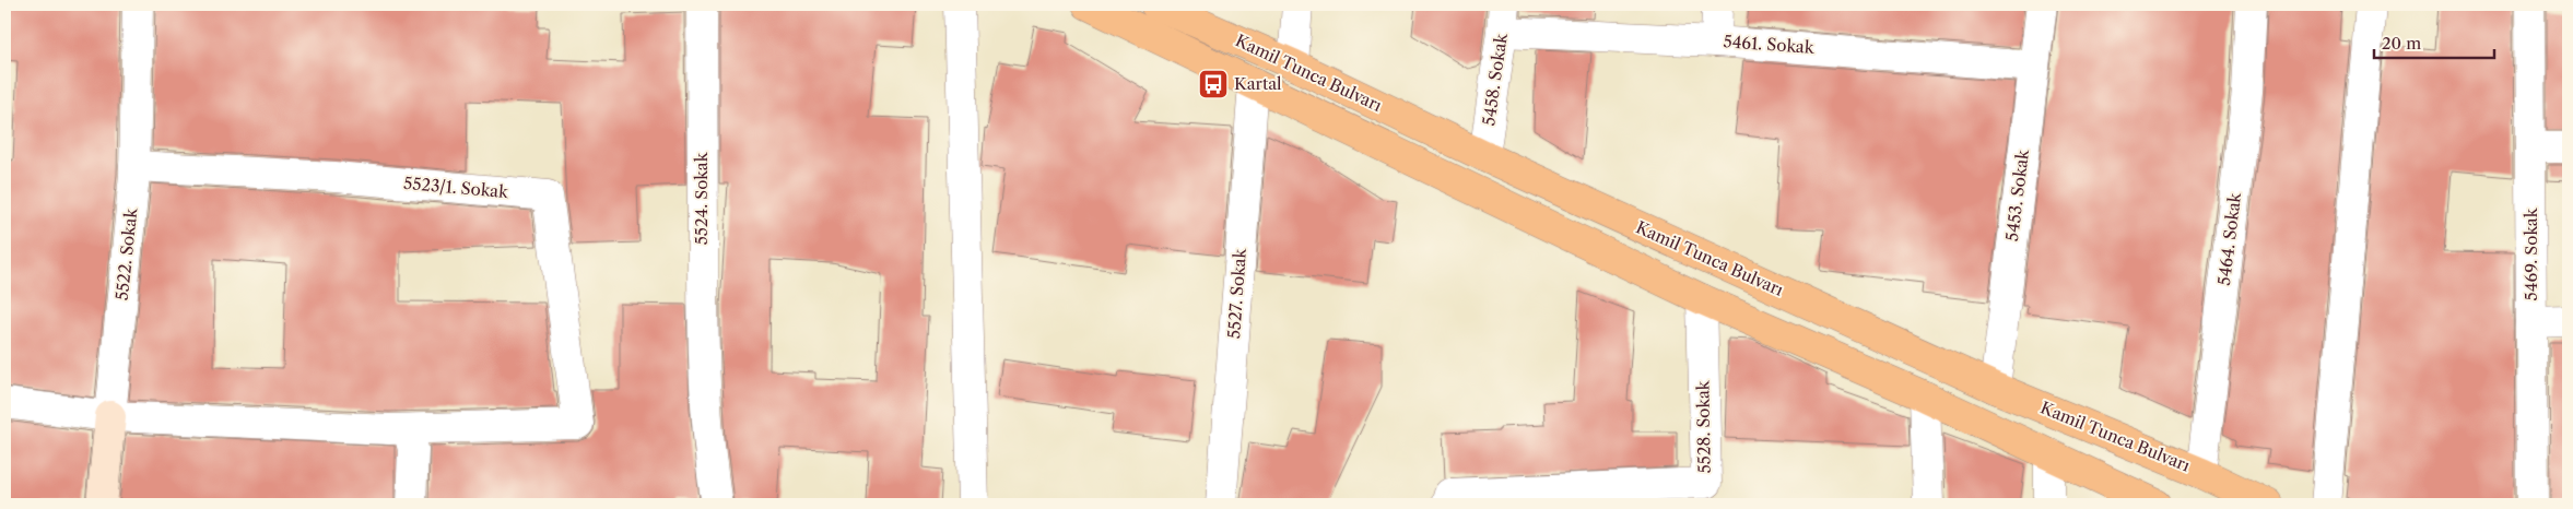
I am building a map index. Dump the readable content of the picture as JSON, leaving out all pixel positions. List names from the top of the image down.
{
  "streets": {
    "main road": ["Kamil Tunca Bulvarı"],
    "street": [
      "5461. Sokak",
      "5458. Sokak",
      "5523/1. Sokak",
      "5453. Sokak",
      "5524. Sokak",
      "5464. Sokak",
      "5522. Sokak",
      "5469. Sokak",
      "5527. Sokak",
      "5528. Sokak"
    ]
  },
  "crossings": [
    ["5461. Sokak", "5458. Sokak"],
    ["5461. Sokak", "5453. Sokak"],
    ["Kamil Tunca Bulvarı", "5458. Sokak"],
    ["Kamil Tunca Bulvarı", "5453. Sokak"],
    ["Kamil Tunca Bulvarı", "5464. Sokak"],
    ["Kamil Tunca Bulvarı", "5527. Sokak"],
    ["Kamil Tunca Bulvarı", "5528. Sokak"],
    ["5523/1. Sokak", "5522. Sokak"]
  ],
  "places": {
    "bus stop": ["Kartal"]
  },
  "scale_bar": "20 m"
}
